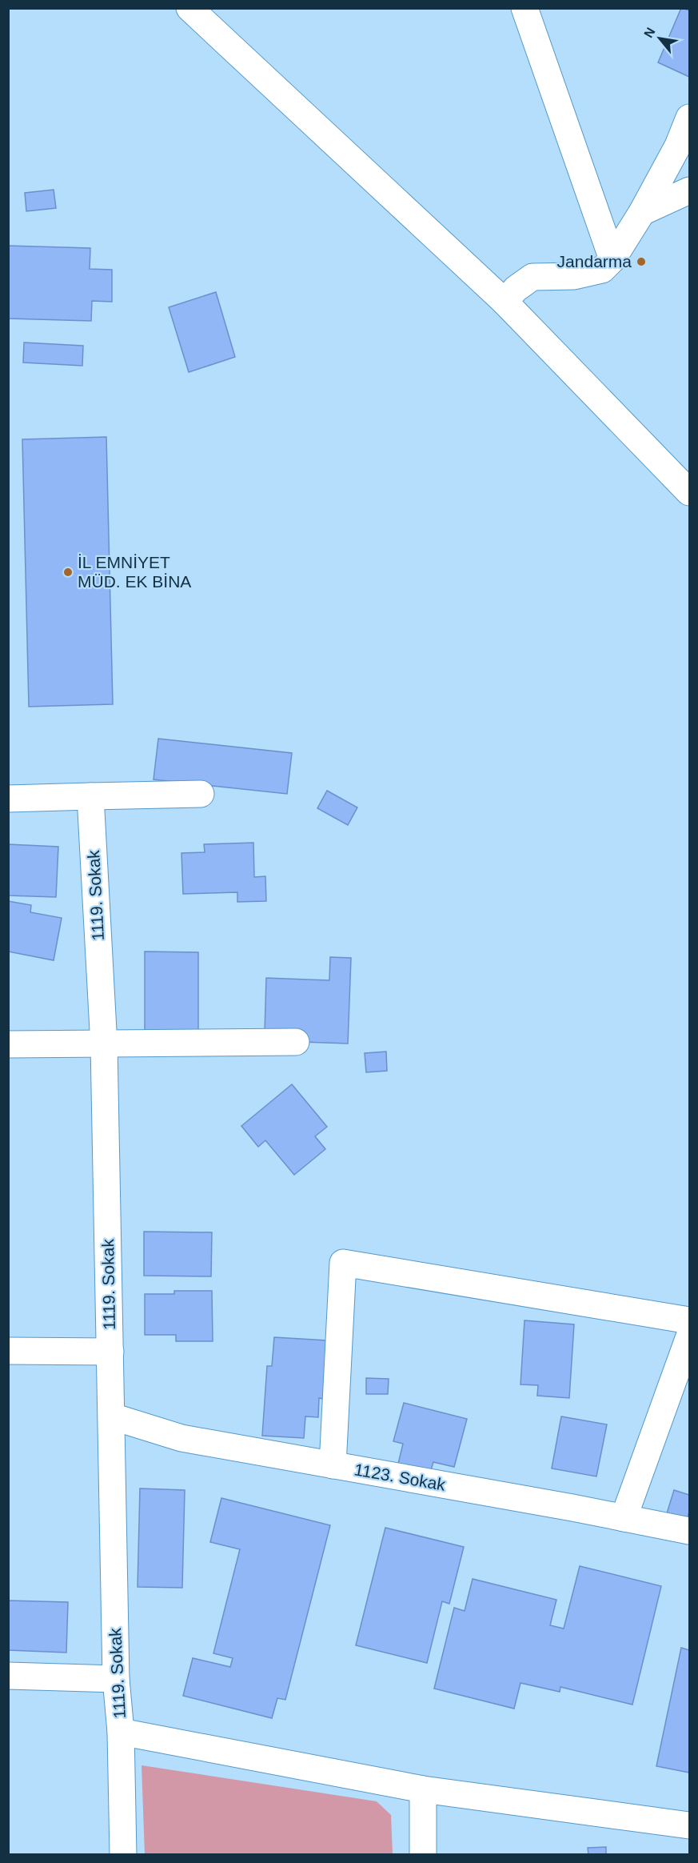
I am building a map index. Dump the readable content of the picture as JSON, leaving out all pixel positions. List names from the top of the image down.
{
  "streets": {
    "street": ["1119. Sokak", "1123. Sokak"]
  },
  "crossings": [
    ["1119. Sokak", "1123. Sokak"]
  ],
  "places": ["Jandarma", "İL EMNİYET MÜD. EK BİNA"],
  "north": "top left"
}
